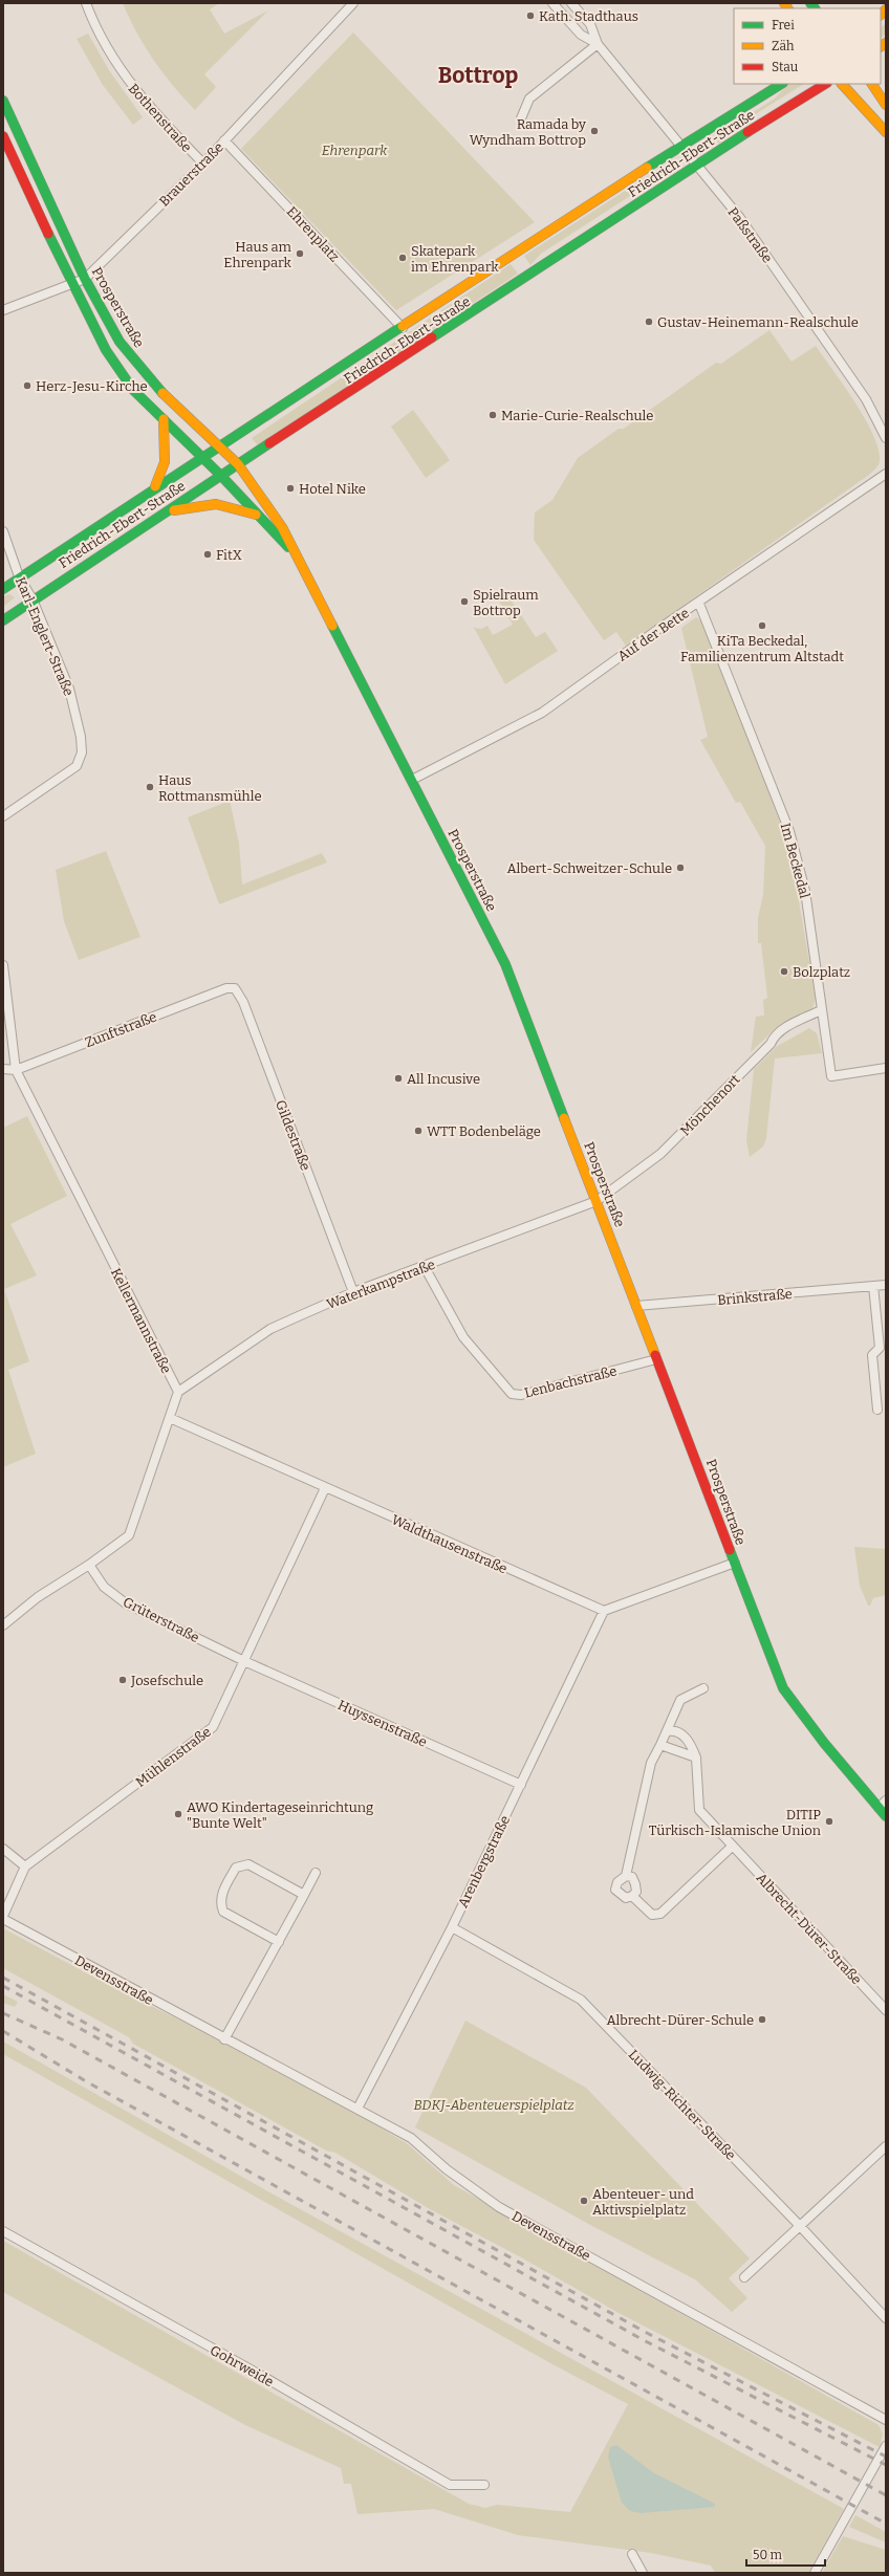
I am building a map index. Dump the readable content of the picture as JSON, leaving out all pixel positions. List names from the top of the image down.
{
  "streets": {
    "main road": ["Friedrich-Ebert-Straße", "Prosperstraße"],
    "street": [
      "Bothenstraße",
      "Brauerstraße",
      "Ehrenplatz",
      "Paßstraße",
      "Auf der Bette",
      "Karl-Englert-Straße",
      "Im Beckedal",
      "Zunftstraße",
      "Mönchenort",
      "Gildestraße",
      "Waterkampstraße",
      "Brinkstraße",
      "Kellermannstraße",
      "Lenbachstraße",
      "Waldthausenstraße",
      "Grüterstraße",
      "Huyssenstraße",
      "Mühlenstraße",
      "Arenbergstraße",
      "Albrecht-Dürer-Straße",
      "Devensstraße",
      "Ludwig-Richter-Straße",
      "Gohrweide"
    ]
  },
  "crossings": [
    ["Bothenstraße", "Brauerstraße"],
    ["Friedrich-Ebert-Straße", "Ehrenplatz"],
    ["Friedrich-Ebert-Straße", "Paßstraße"],
    ["Friedrich-Ebert-Straße", "Prosperstraße"],
    ["Friedrich-Ebert-Straße", "Karl-Englert-Straße"],
    ["Brauerstraße", "Ehrenplatz"],
    ["Brauerstraße", "Prosperstraße"],
    ["Prosperstraße", "Auf der Bette"],
    ["Prosperstraße", "Mönchenort"],
    ["Prosperstraße", "Waterkampstraße"],
    ["Prosperstraße", "Brinkstraße"],
    ["Prosperstraße", "Lenbachstraße"],
    ["Auf der Bette", "Im Beckedal"],
    ["Im Beckedal", "Mönchenort"],
    ["Zunftstraße", "Gildestraße"],
    ["Zunftstraße", "Kellermannstraße"],
    ["Mönchenort", "Waterkampstraße"],
    ["Gildestraße", "Waterkampstraße"],
    ["Waterkampstraße", "Kellermannstraße"],
    ["Waterkampstraße", "Lenbachstraße"],
    ["Waldthausenstraße", "Mühlenstraße"],
    ["Waldthausenstraße", "Arenbergstraße"],
    ["Grüterstraße", "Huyssenstraße"],
    ["Grüterstraße", "Mühlenstraße"],
    ["Huyssenstraße", "Mühlenstraße"],
    ["Huyssenstraße", "Arenbergstraße"],
    ["Mühlenstraße", "Devensstraße"],
    ["Arenbergstraße", "Devensstraße"],
    ["Arenbergstraße", "Ludwig-Richter-Straße"]
  ],
  "districts": ["Bottrop"],
  "parks": ["Ehrenpark", "BDKJ-Abenteuerspielplatz"],
  "places": [
    "Kath. Stadthaus",
    "Ramada by Wyndham Bottrop",
    "Haus am Ehrenpark",
    "Skatepark im Ehrenpark",
    "Gustav-Heinemann-Realschule",
    "Herz-Jesu-Kirche",
    "Marie-Curie-Realschule",
    "Hotel Nike",
    "FitX",
    "Spielraum Bottrop",
    "KiTa Beckedal, Familienzentrum Altstadt",
    "Haus Rottmansmühle",
    "Albert-Schweitzer-Schule",
    "Bolzplatz",
    "All Incusive",
    "WTT Bodenbeläge",
    "Josefschule",
    "AWO Kindertageseinrichtung \"Bunte Welt\"",
    "DITIP Türkisch-Islamische Union",
    "Albrecht-Dürer-Schule",
    "Abenteuer- und Aktivspielplatz"
  ],
  "legend": ["Frei", "Zäh", "Stau"],
  "scale_bar": "50 m"
}
